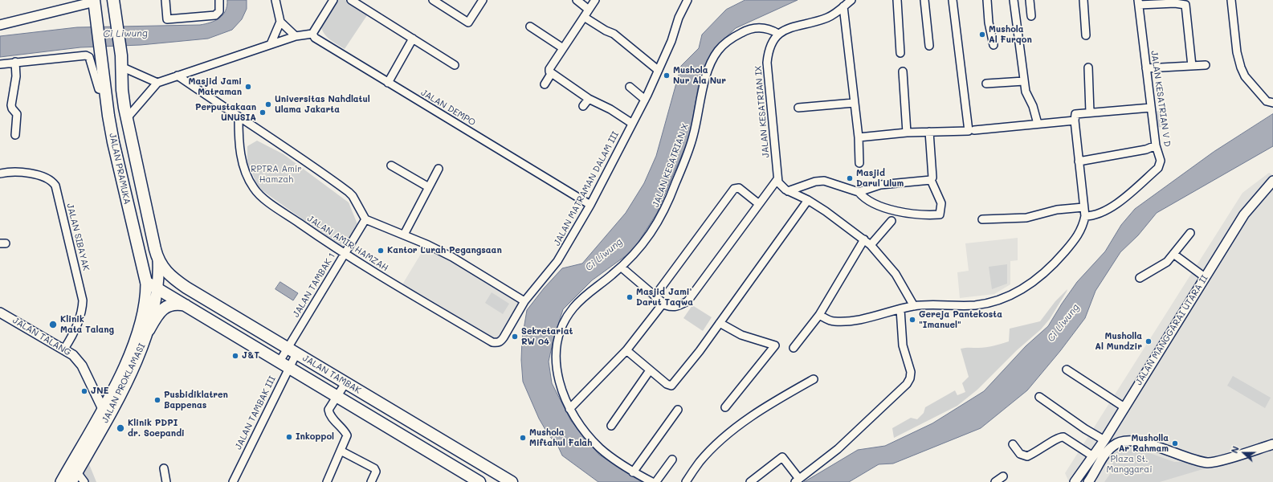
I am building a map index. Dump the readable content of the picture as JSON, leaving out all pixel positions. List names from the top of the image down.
{
  "streets": {
    "main road": ["JALAN PRAMUKA", "JALAN TAMBAK", "JALAN PROKLAMASI"],
    "street": [
      "JALAN KESATRIAN V D",
      "JALAN DEMPO",
      "JALAN KESATRIAN IX",
      "JALAN KESATRIAN X",
      "JALAN MATRAMAN DALAM III",
      "JALAN SIBAYAK",
      "JALAN AMIR HAMZAH",
      "JALAN TAMBAK 1",
      "JALAN MANGGARAI UTARA II",
      "JALAN TALANG",
      "JALAN TAMBAK III"
    ]
  },
  "crossings": [
    ["JALAN DEMPO", "JALAN MATRAMAN DALAM III"],
    ["JALAN KESATRIAN IX", "JALAN KESATRIAN X"],
    ["JALAN PRAMUKA", "JALAN TAMBAK"],
    ["JALAN PRAMUKA", "JALAN PROKLAMASI"],
    ["JALAN MATRAMAN DALAM III", "JALAN AMIR HAMZAH"],
    ["JALAN SIBAYAK", "JALAN TALANG"],
    ["JALAN AMIR HAMZAH", "JALAN TAMBAK 1"],
    ["JALAN TAMBAK 1", "JALAN TAMBAK"],
    ["JALAN TAMBAK 1", "JALAN TAMBAK III"],
    ["JALAN TALANG", "JALAN PROKLAMASI"],
    ["JALAN TAMBAK", "JALAN PROKLAMASI"],
    ["JALAN TAMBAK", "JALAN TAMBAK III"]
  ],
  "water": ["Ci Liwung"],
  "parks": ["RPTRA Amir Hamzah", "Plaza St. Manggarai"],
  "places": [
    "Mushola Al Furqon",
    "Mushola Nur Ala Nur",
    "Masjid Jami Matraman",
    "Universitas Nahdlatul Ulama Jakarta",
    "Perpustakaan UNUSIA",
    "Masjid Darul Ulum",
    "Kantor Lurah Pegangsaan",
    "Masjid Jami' Darut Taqwa",
    "Gereja Pantekosta \"Imanuel\"",
    "Klinik Mata Talang",
    "Sekretariat RW 04",
    "Musholla Al Mundzir",
    "J&T",
    "JNE",
    "Pusbidiklatren Bappenas",
    "Klinik PDPI dr. Soepandi",
    "Inkoppol",
    "Mushola Miftahul Falah",
    "Musholla Ar Rahmam"
  ],
  "north": "left"
}
